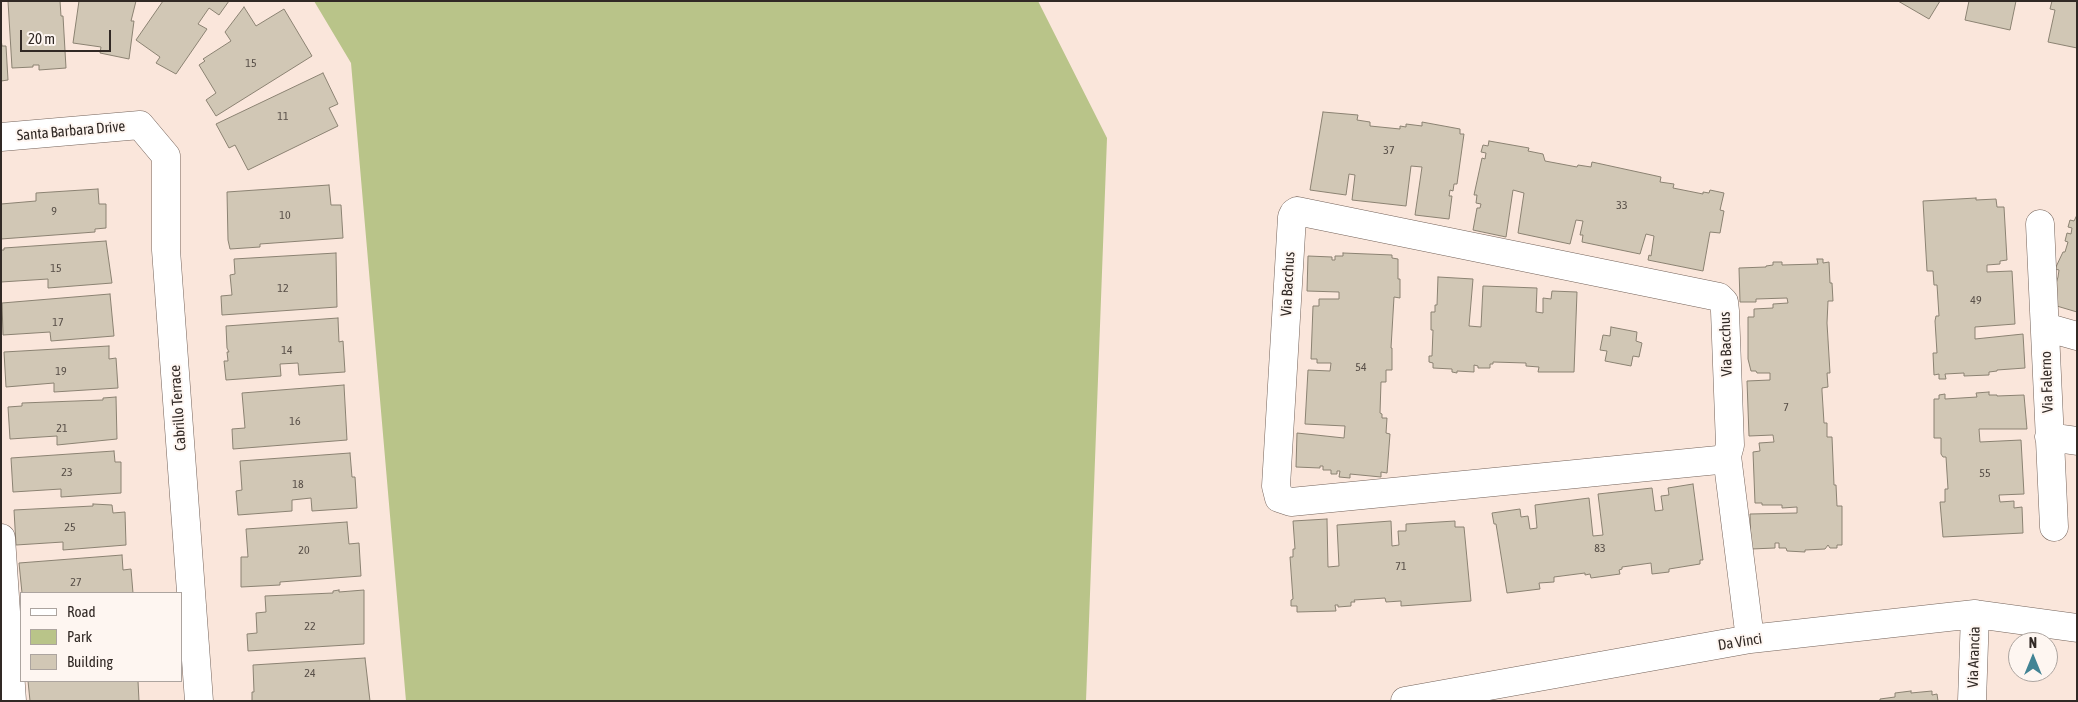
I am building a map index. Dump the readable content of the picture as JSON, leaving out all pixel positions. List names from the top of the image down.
{
  "streets": {
    "street": [
      "Santa Barbara Drive",
      "Via Bacchus",
      "Via Falerno",
      "Cabrillo Terrace",
      "Da Vinci",
      "Via Arancia"
    ]
  },
  "crossings": [
    ["Santa Barbara Drive", "Cabrillo Terrace"],
    ["Via Bacchus", "Da Vinci"],
    ["Da Vinci", "Via Arancia"]
  ],
  "house_numbers": [
    "15",
    "11",
    "37",
    "33",
    "9",
    "10",
    "15",
    "12",
    "49",
    "17",
    "14",
    "54",
    "19",
    "7",
    "16",
    "21",
    "23",
    "55",
    "18",
    "25",
    "83",
    "20",
    "71",
    "27",
    "22",
    "24"
  ],
  "legend": ["Road", "Park", "Building"],
  "scale_bar": "20 m",
  "north": "top"
}
